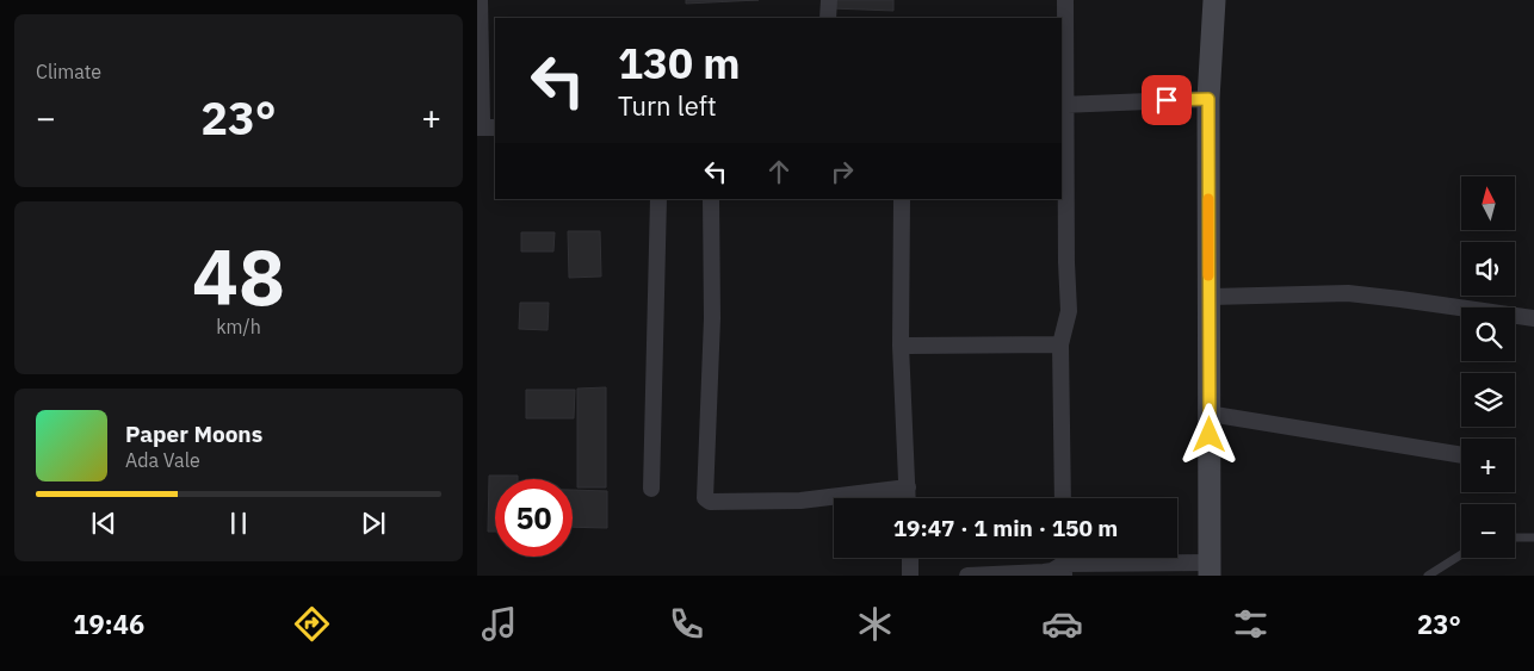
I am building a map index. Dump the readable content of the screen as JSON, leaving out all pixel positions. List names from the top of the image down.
{
  "north": "top",
  "page": {
    "tile": [
      "Climate",
      ["48", "km/h"]
    ],
    "turn": ["130 m", "Turn left"],
    "heat": ["−", "23°", "+"],
    "map_buttons": ["+", "−"],
    "song": ["Paper Moons", "Ada Vale"],
    "limit": "50",
    "trip": "19:47 · 1 min · 150 m",
    "tabs": ["19:46", "23°"]
  }
}
